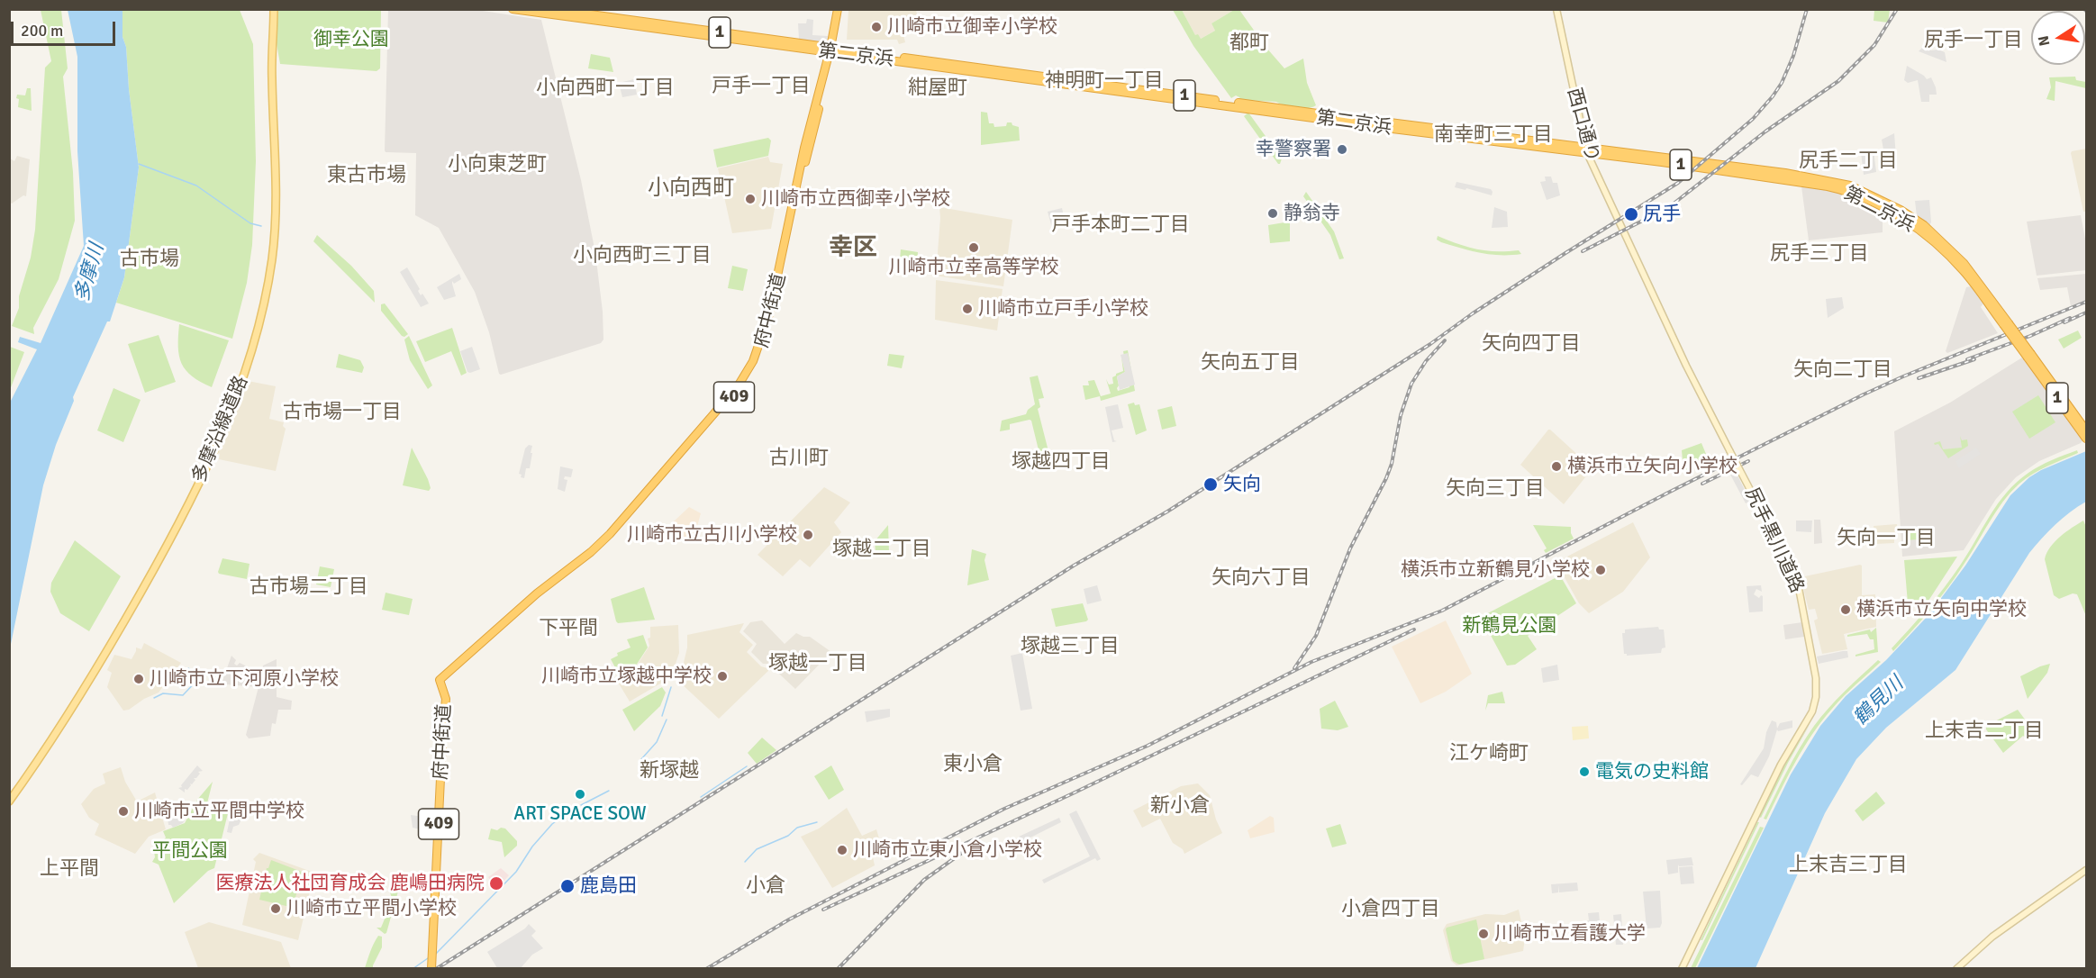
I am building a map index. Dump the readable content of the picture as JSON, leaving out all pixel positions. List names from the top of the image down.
{
  "streets": {
    "highway": [
      "1",
      "第二京浜",
      "府中街道",
      "409"
    ],
    "main road": ["西口通り", "多摩沿線道路", "尻手黒川道路"]
  },
  "crossings": [
    ["第二京浜", "西口通り"],
    ["第二京浜", "府中街道"],
    ["西口通り", "尻手黒川道路"]
  ],
  "districts": [
    "尻手一丁目",
    "都町",
    "神明町一丁目",
    "戸手一丁目",
    "小向西町一丁目",
    "紺屋町",
    "南幸町三丁目",
    "尻手二丁目",
    "小向東芝町",
    "東古市場",
    "小向西町",
    "戸手本町二丁目",
    "幸区",
    "尻手三丁目",
    "小向西町三丁目",
    "古市場",
    "矢向四丁目",
    "矢向五丁目",
    "矢向二丁目",
    "古市場一丁目",
    "古川町",
    "塚越四丁目",
    "矢向三丁目",
    "矢向一丁目",
    "塚越二丁目",
    "矢向六丁目",
    "古市場二丁目",
    "下平間",
    "塚越三丁目",
    "塚越一丁目",
    "上末吉二丁目",
    "江ケ崎町",
    "東小倉",
    "新塚越",
    "新小倉",
    "上末吉三丁目",
    "上平間",
    "小倉",
    "小倉四丁目"
  ],
  "water": ["多摩川", "鶴見川"],
  "parks": ["御幸公園", "新鶴見公園", "平間公園"],
  "places": [
    "川崎市立御幸小学校",
    "幸警察署",
    "川崎市立西御幸小学校",
    "静翁寺",
    "尻手",
    "川崎市立幸高等学校",
    "川崎市立戸手小学校",
    "横浜市立矢向小学校",
    "矢向",
    "川崎市立古川小学校",
    "横浜市立新鶴見小学校",
    "横浜市立矢向中学校",
    "川崎市立塚越中学校",
    "川崎市立下河原小学校",
    "電気の史料館",
    "ART SPACE SOW",
    "川崎市立平間中学校",
    "川崎市立東小倉小学校",
    "医療法人社団育成会 鹿嶋田病院",
    "鹿島田",
    "川崎市立平間小学校",
    "川崎市立看護大学"
  ],
  "scale_bar": "200 m",
  "north": "left"
}
